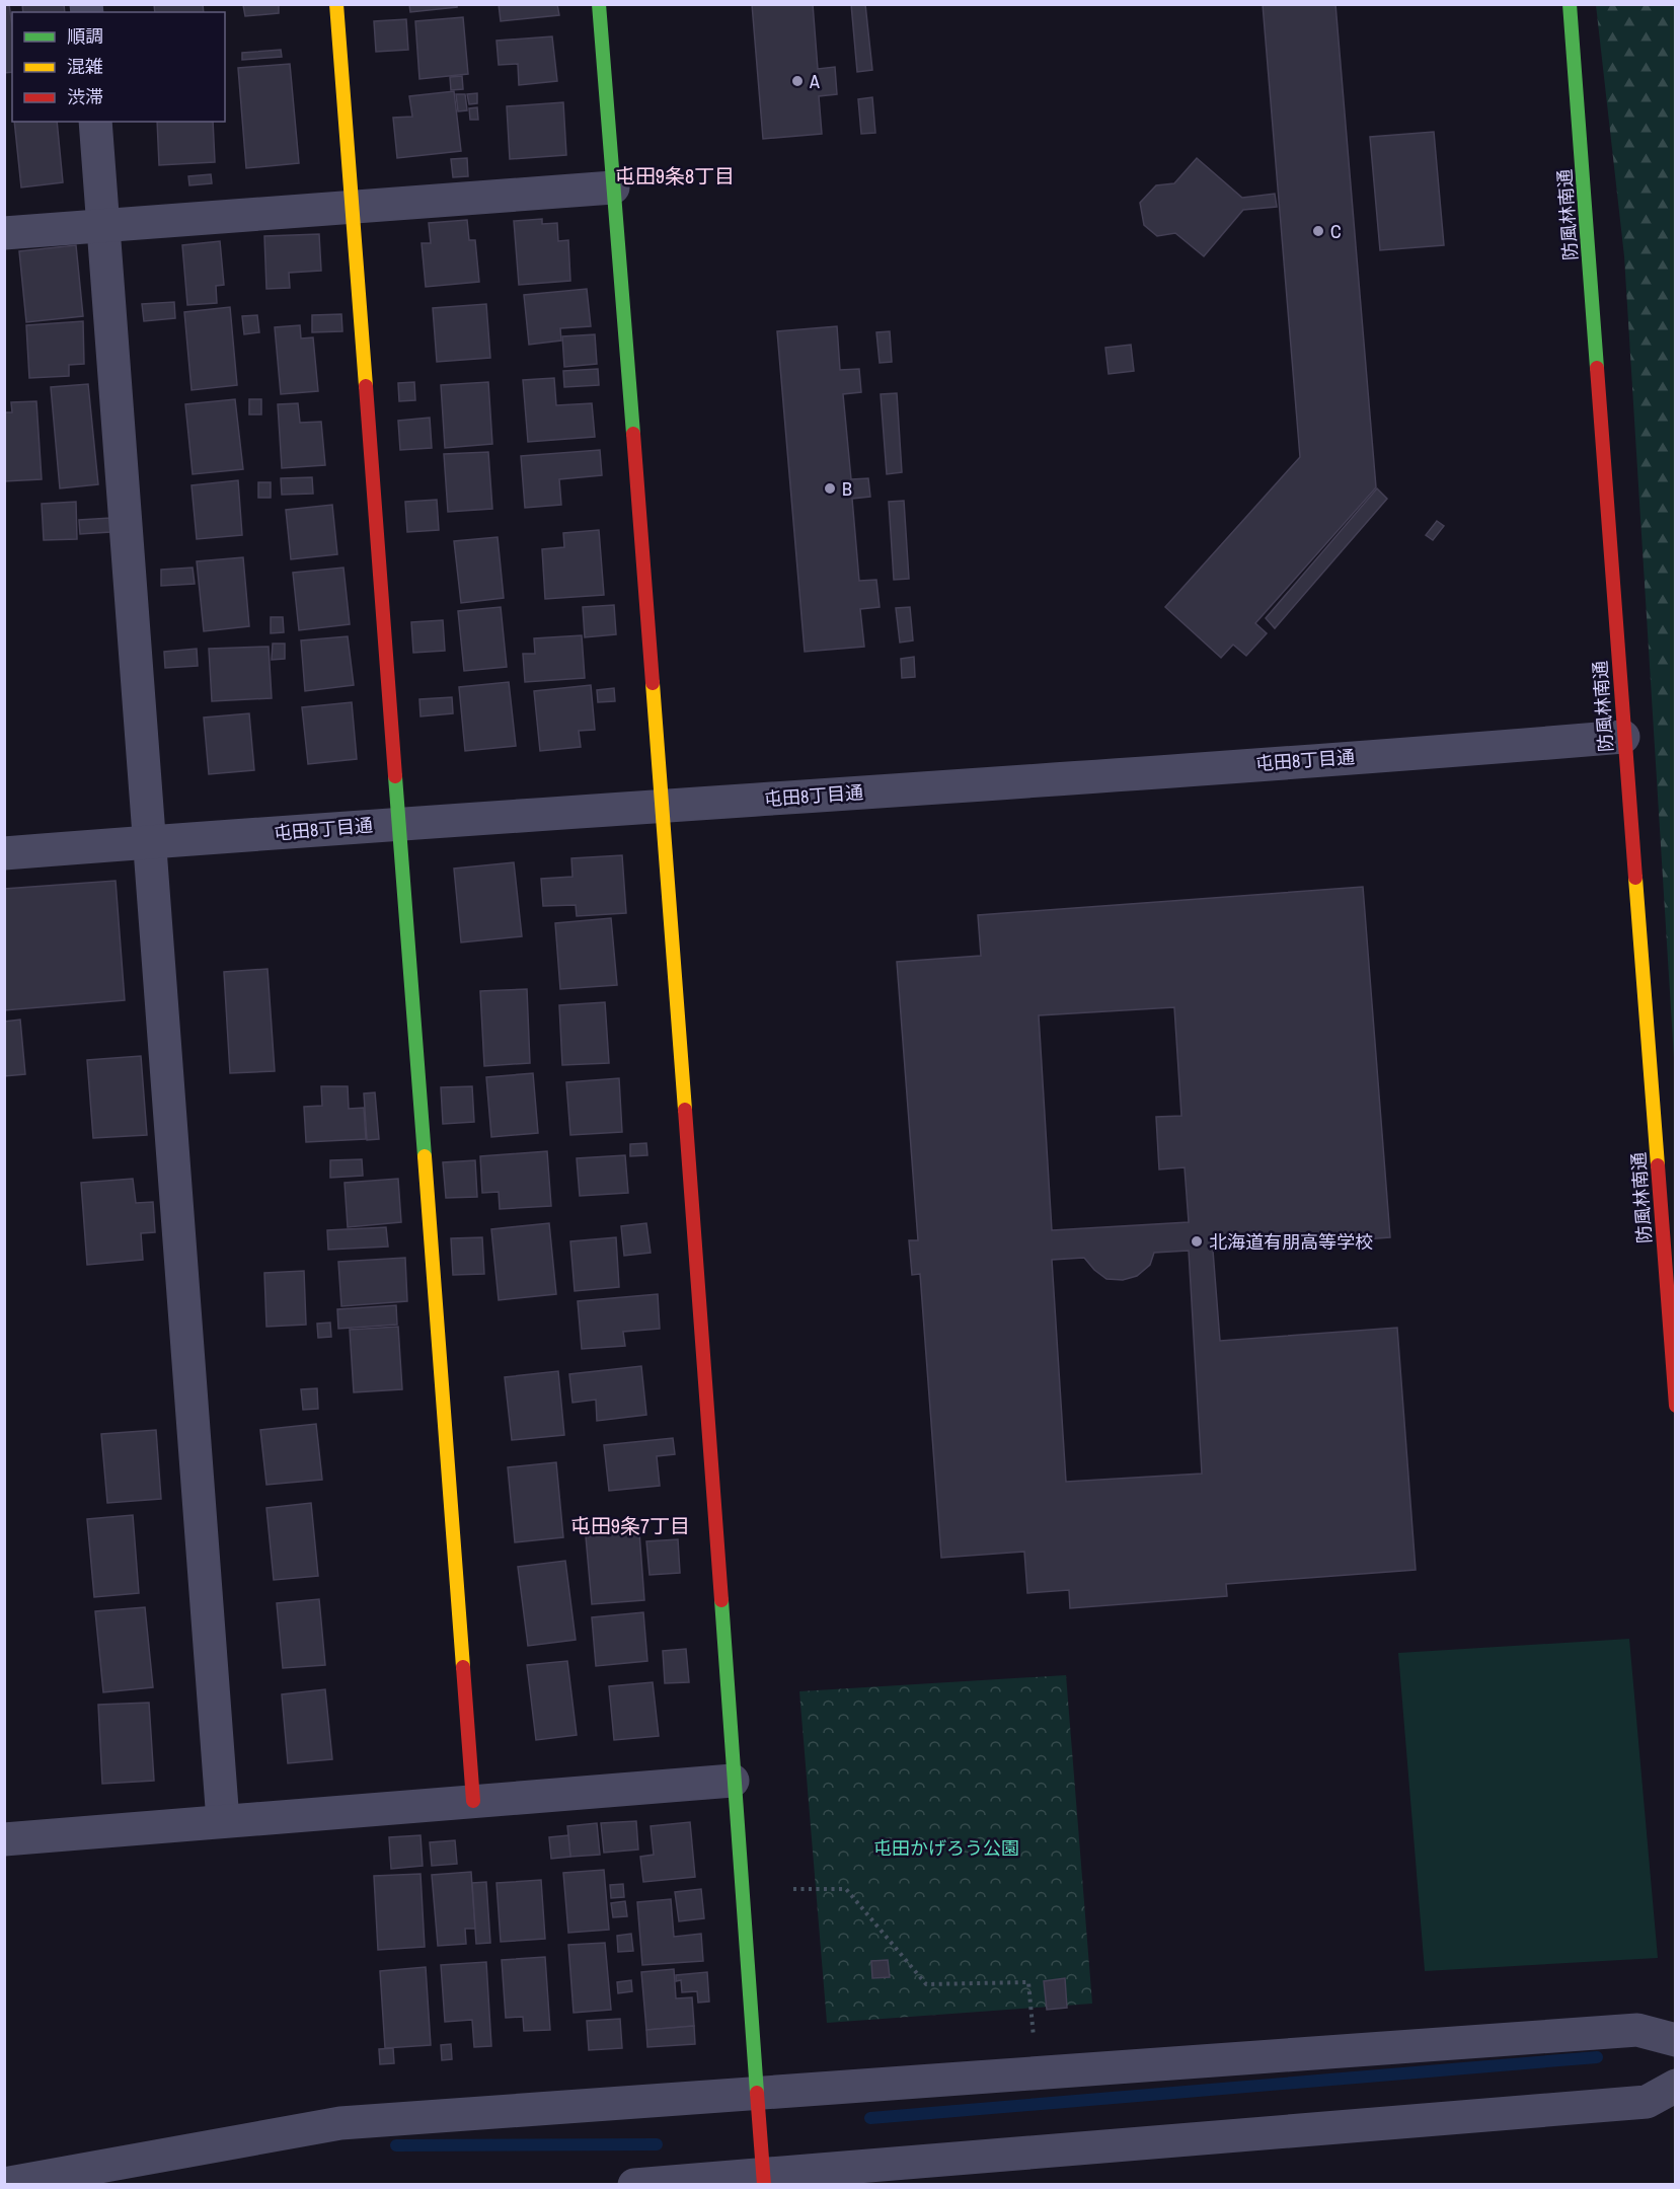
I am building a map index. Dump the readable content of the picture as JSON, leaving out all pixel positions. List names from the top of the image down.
{
  "streets": {
    "street": ["防風林南通", "屯田8丁目通"]
  },
  "crossings": [
    ["防風林南通", "屯田8丁目通"]
  ],
  "districts": ["屯田9条8丁目", "屯田9条7丁目"],
  "parks": ["屯田かげろう公園"],
  "places": [
    "A",
    "C",
    "B",
    "北海道有朋高等学校"
  ],
  "legend": ["順調", "混雑", "渋滞"]
}
